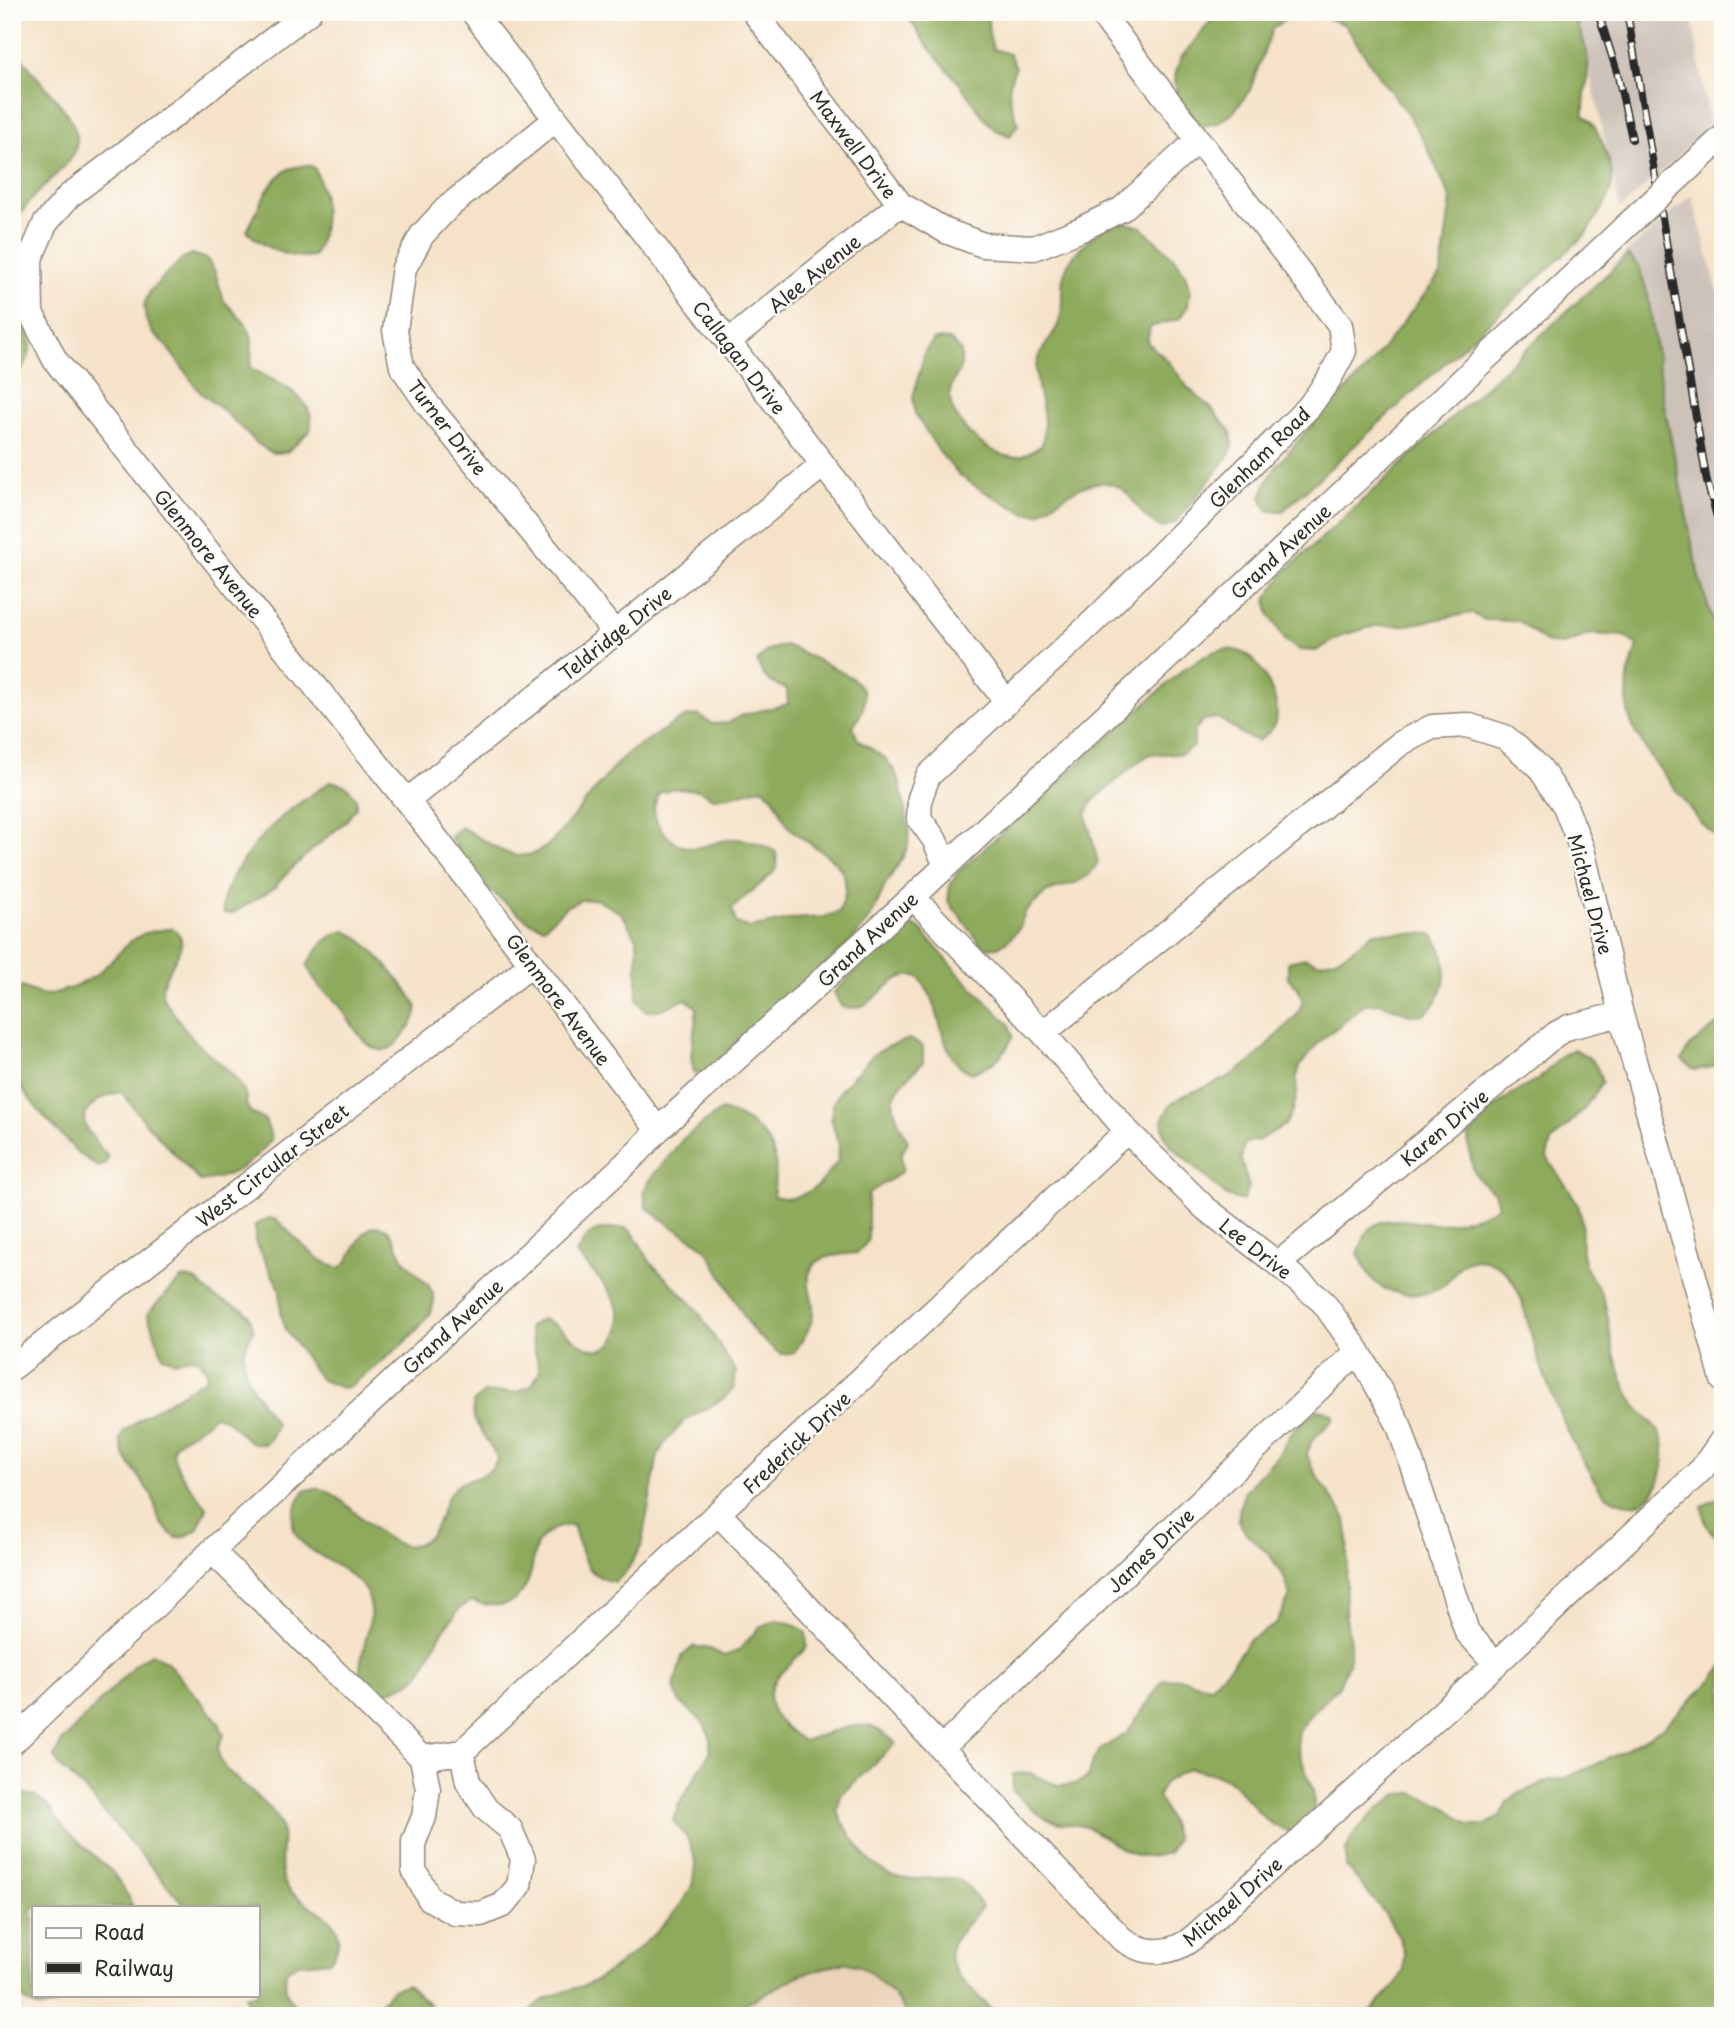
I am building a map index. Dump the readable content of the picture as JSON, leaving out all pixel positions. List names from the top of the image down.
{
  "streets": {
    "street": [
      "Maxwell Drive",
      "Alee Avenue",
      "Callagan Drive",
      "Turner Drive",
      "Glenham Road",
      "Grand Avenue",
      "Glenmore Avenue",
      "Teldridge Drive",
      "Michael Drive",
      "Karen Drive",
      "West Circular Street",
      "Lee Drive",
      "Frederick Drive",
      "James Drive"
    ]
  },
  "crossings": [
    ["Maxwell Drive", "Alee Avenue"],
    ["Maxwell Drive", "Glenham Road"],
    ["Alee Avenue", "Callagan Drive"],
    ["Callagan Drive", "Turner Drive"],
    ["Callagan Drive", "Glenham Road"],
    ["Callagan Drive", "Teldridge Drive"],
    ["Turner Drive", "Teldridge Drive"],
    ["Glenham Road", "Grand Avenue"],
    ["Grand Avenue", "Glenmore Avenue"],
    ["Grand Avenue", "Lee Drive"],
    ["Glenmore Avenue", "Teldridge Drive"],
    ["Glenmore Avenue", "West Circular Street"],
    ["Michael Drive", "Karen Drive"],
    ["Michael Drive", "Lee Drive"],
    ["Michael Drive", "Frederick Drive"],
    ["Michael Drive", "James Drive"],
    ["Karen Drive", "Lee Drive"],
    ["Lee Drive", "Frederick Drive"],
    ["Lee Drive", "James Drive"]
  ],
  "legend": ["Road", "Railway"]
}
